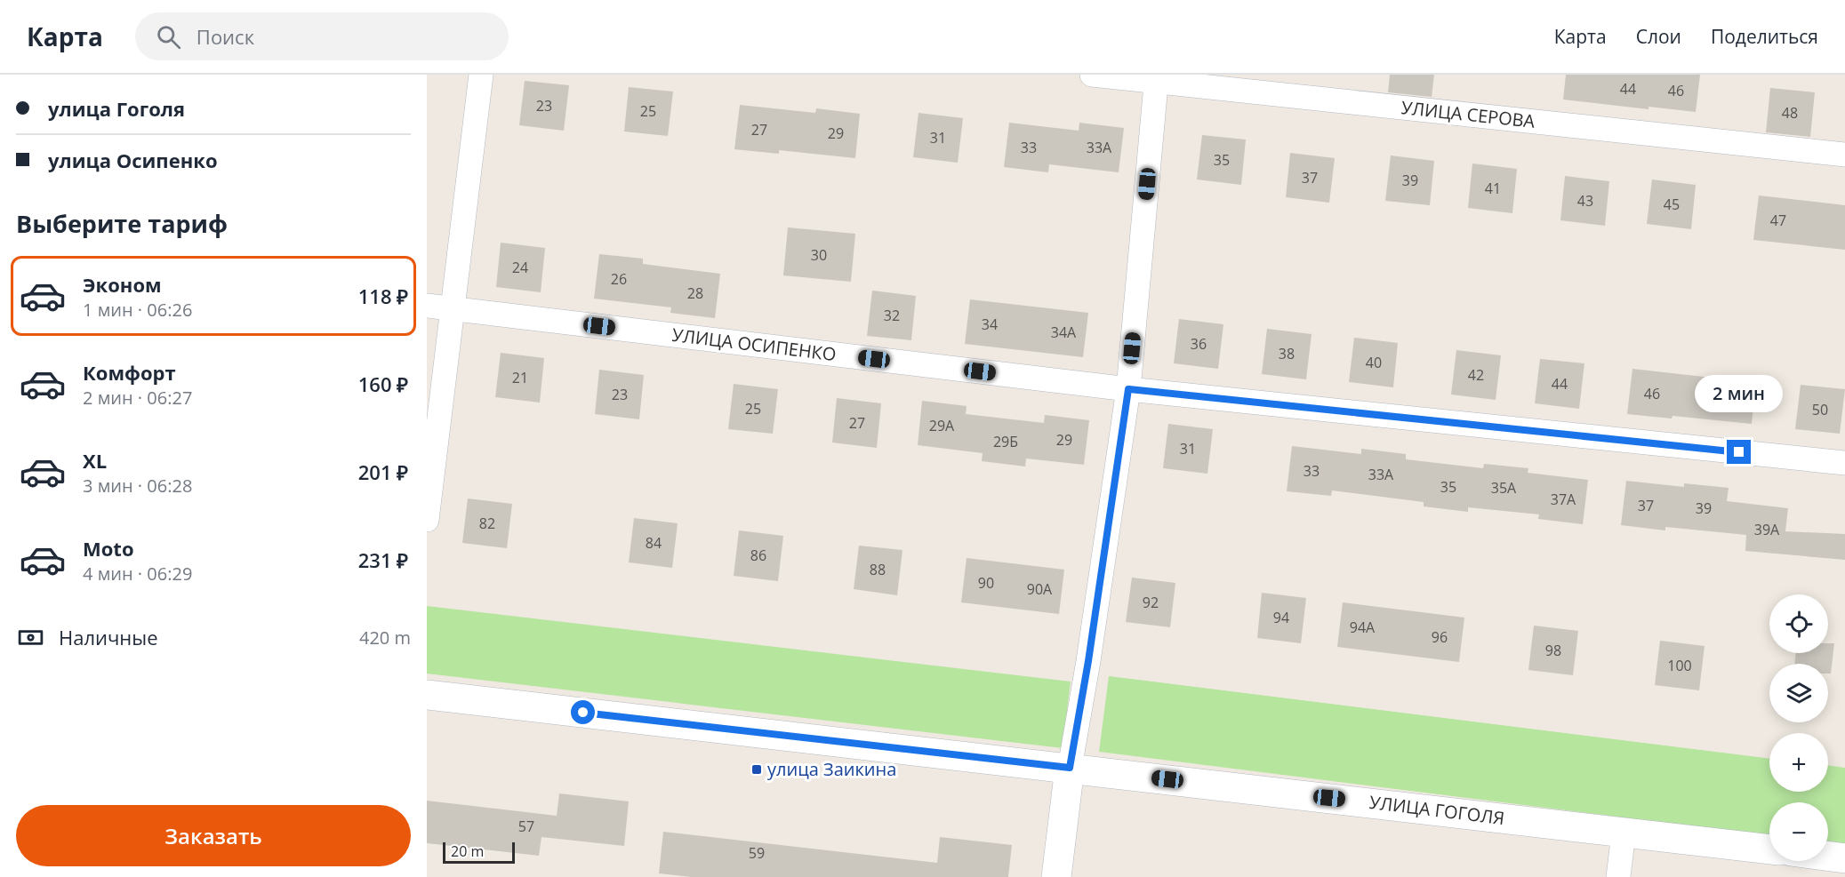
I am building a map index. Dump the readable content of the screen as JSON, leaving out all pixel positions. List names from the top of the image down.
{
  "streets": {
    "main road": ["УЛИЦА ГОГОЛЯ"],
    "street": ["УЛИЦА СЕРОВА", "УЛИЦА ОСИПЕНКО"]
  },
  "places": {
    "transit": ["улица Заикина"]
  },
  "house_numbers": [
    "44",
    "46",
    "23",
    "25",
    "48",
    "27",
    "29",
    "31",
    "33",
    "33А",
    "35",
    "37",
    "39",
    "41",
    "43",
    "45",
    "47",
    "30",
    "24",
    "26",
    "28",
    "32",
    "34",
    "34А",
    "36",
    "38",
    "40",
    "42",
    "21",
    "44",
    "46",
    "23",
    "25",
    "50",
    "27",
    "29А",
    "29",
    "29Б",
    "31",
    "33",
    "33А",
    "35",
    "35А",
    "37А",
    "37",
    "39",
    "82",
    "39А",
    "84",
    "86",
    "88",
    "90",
    "90А",
    "92",
    "94",
    "94А",
    "96",
    "98",
    "100",
    "57",
    "59"
  ],
  "scale_bar": "20 m",
  "page": {
    "header": "Карта",
    "search": "Поиск",
    "nav": ["Карта", "Слои", "Поделиться"],
    "banner": ["улица Гоголя", "улица Осипенко"],
    "heading": "Выберите тариф",
    "list": [
      {
        "name": "Эконом",
        "note": "1 мин · 06:26",
        "value": "118 ₽"
      },
      {
        "name": "Комфорт",
        "note": "2 мин · 06:27",
        "value": "160 ₽"
      },
      {
        "name": "XL",
        "note": "3 мин · 06:28",
        "value": "201 ₽"
      },
      {
        "name": "Moto",
        "note": "4 мин · 06:29",
        "value": "231 ₽"
      }
    ],
    "bubble": "2 мин",
    "map_buttons": ["+", "−"],
    "pay": ["Наличные", "420 m"],
    "buttons": "Заказать",
    "scale": "20 m"
  }
}
